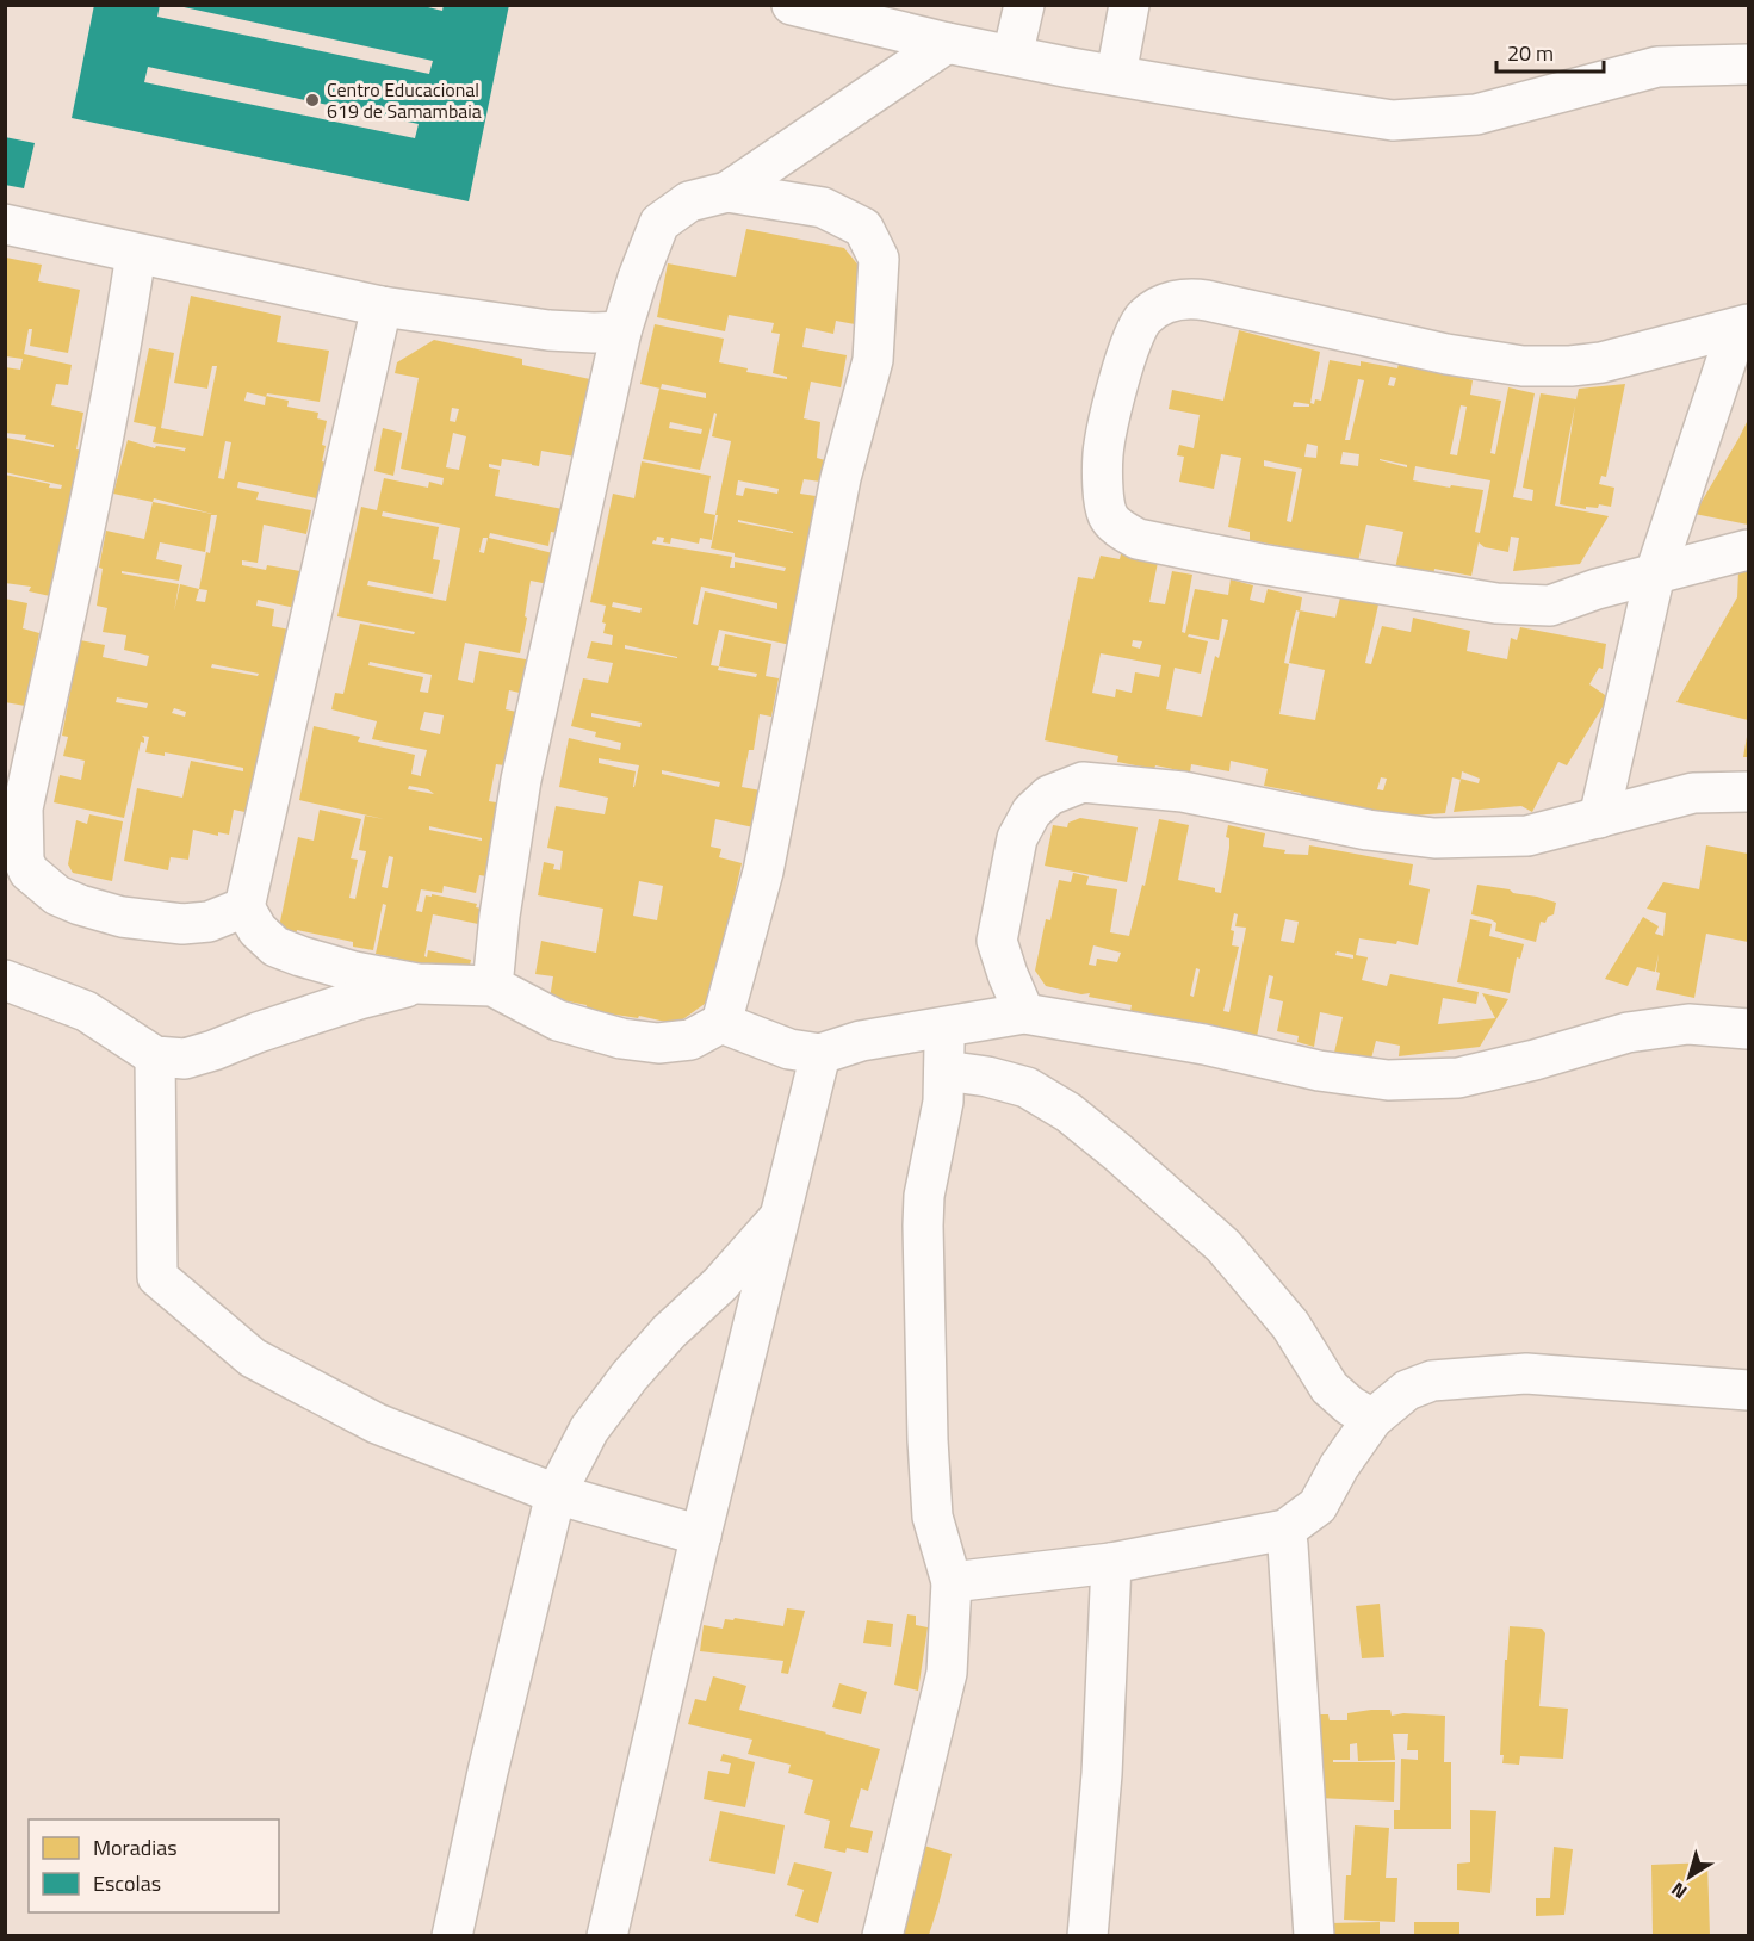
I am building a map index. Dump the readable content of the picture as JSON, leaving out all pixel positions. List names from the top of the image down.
{
  "places": ["Centro Educacional 619 de Samambaia"],
  "legend": ["Moradias", "Escolas"],
  "scale_bar": "20 m",
  "north": "bottom left"
}
